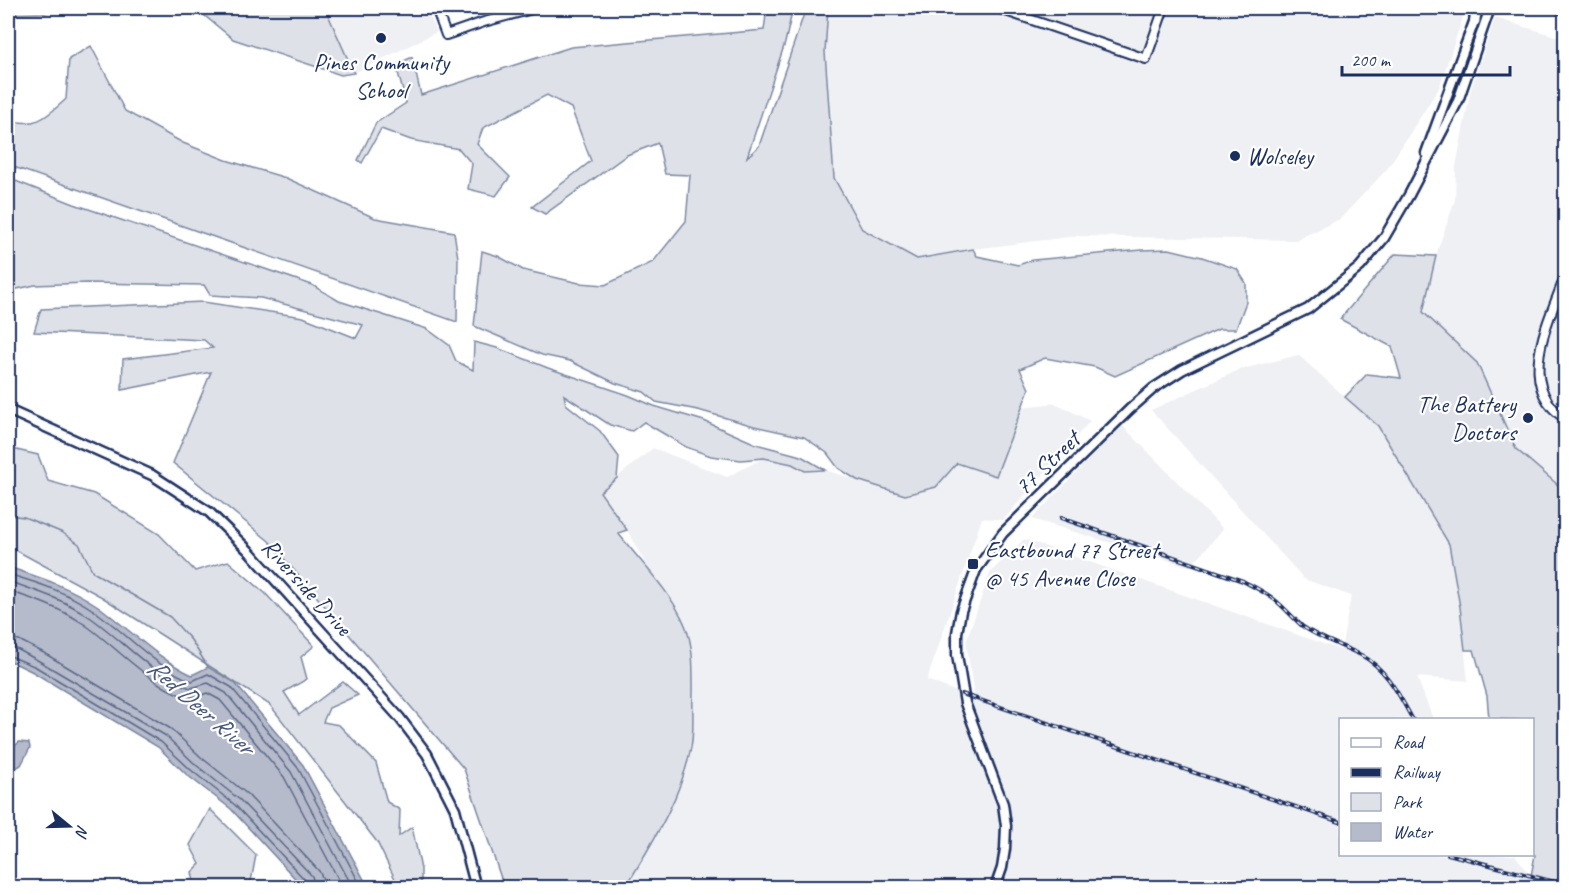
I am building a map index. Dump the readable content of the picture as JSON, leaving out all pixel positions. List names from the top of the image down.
{
  "streets": {
    "main road": ["77 Street", "Riverside Drive"]
  },
  "water": ["Red Deer River"],
  "places": {
    "other": ["Pines Community School", "Wolseley", "The Battery Doctors"],
    "transit": ["Eastbound 77 Street @ 45 Avenue Close"]
  },
  "legend": [
    "Road",
    "Railway",
    "Park",
    "Water"
  ],
  "scale_bar": "200 m",
  "north": "right"
}
